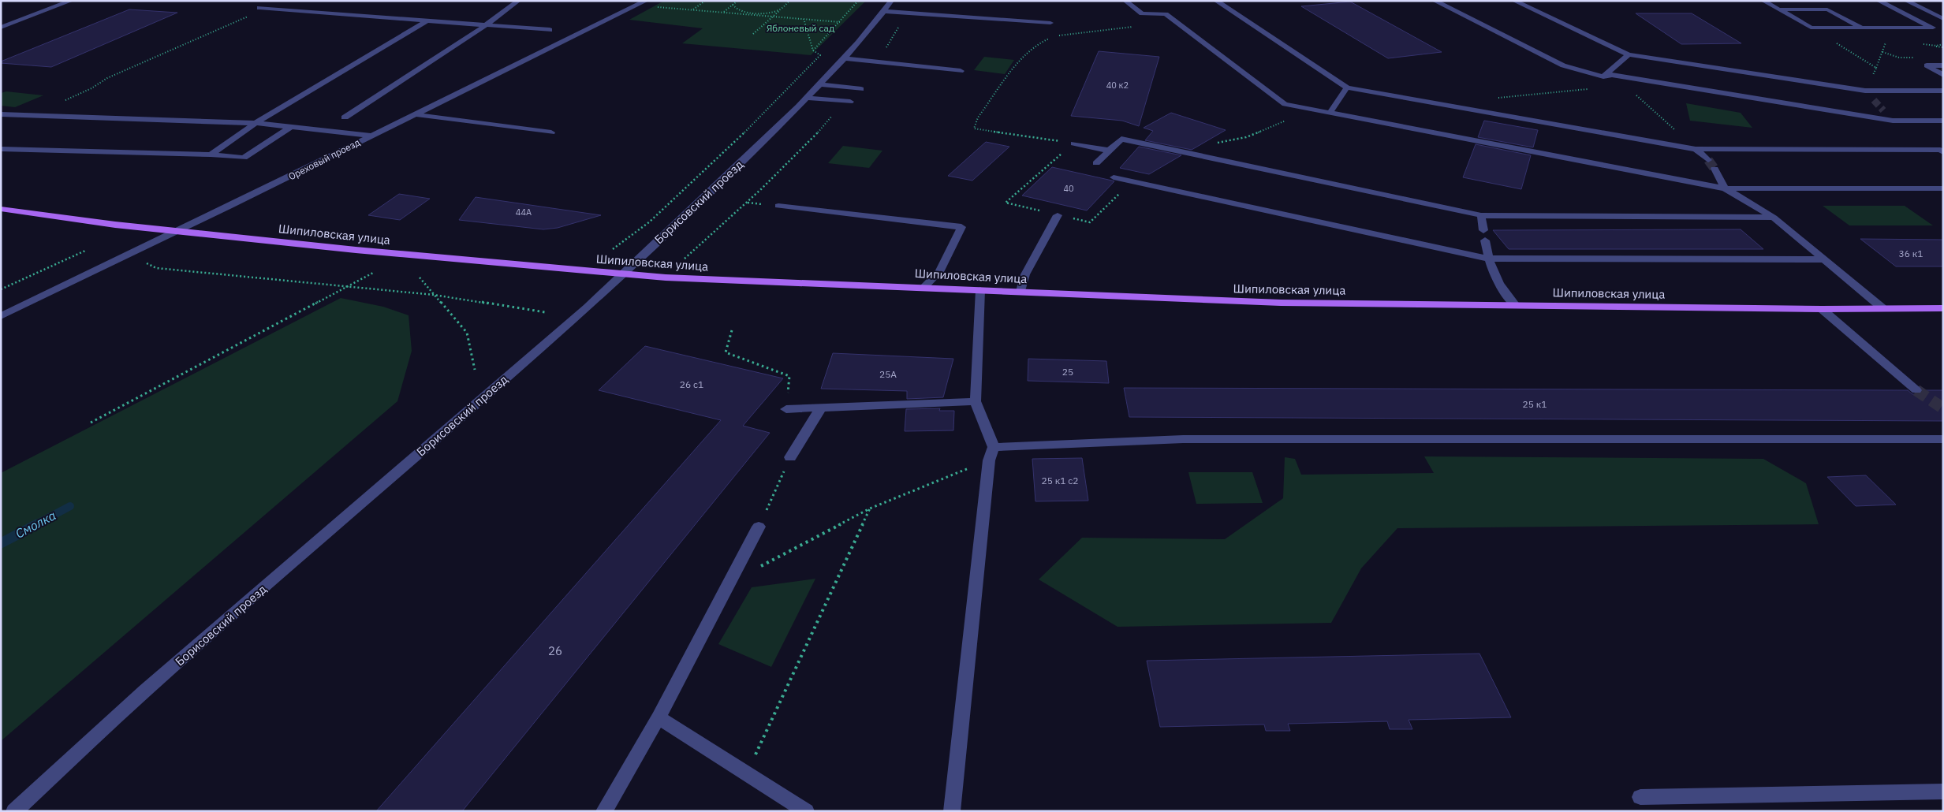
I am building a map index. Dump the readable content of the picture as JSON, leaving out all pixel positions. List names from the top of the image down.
{
  "streets": {
    "main road": ["Шипиловская улица"],
    "street": ["Ореховый проезд", "Борисовский проезд"]
  },
  "crossings": [
    ["Ореховый проезд", "Шипиловская улица"],
    ["Борисовский проезд", "Шипиловская улица"]
  ],
  "water": ["Смолка"],
  "parks": ["Яблоневый сад"],
  "house_numbers": [
    "40 к2",
    "40",
    "44А",
    "36 к1",
    "25",
    "25А",
    "26 с1",
    "25 к1",
    "25 к1 с2",
    "26"
  ]
}
